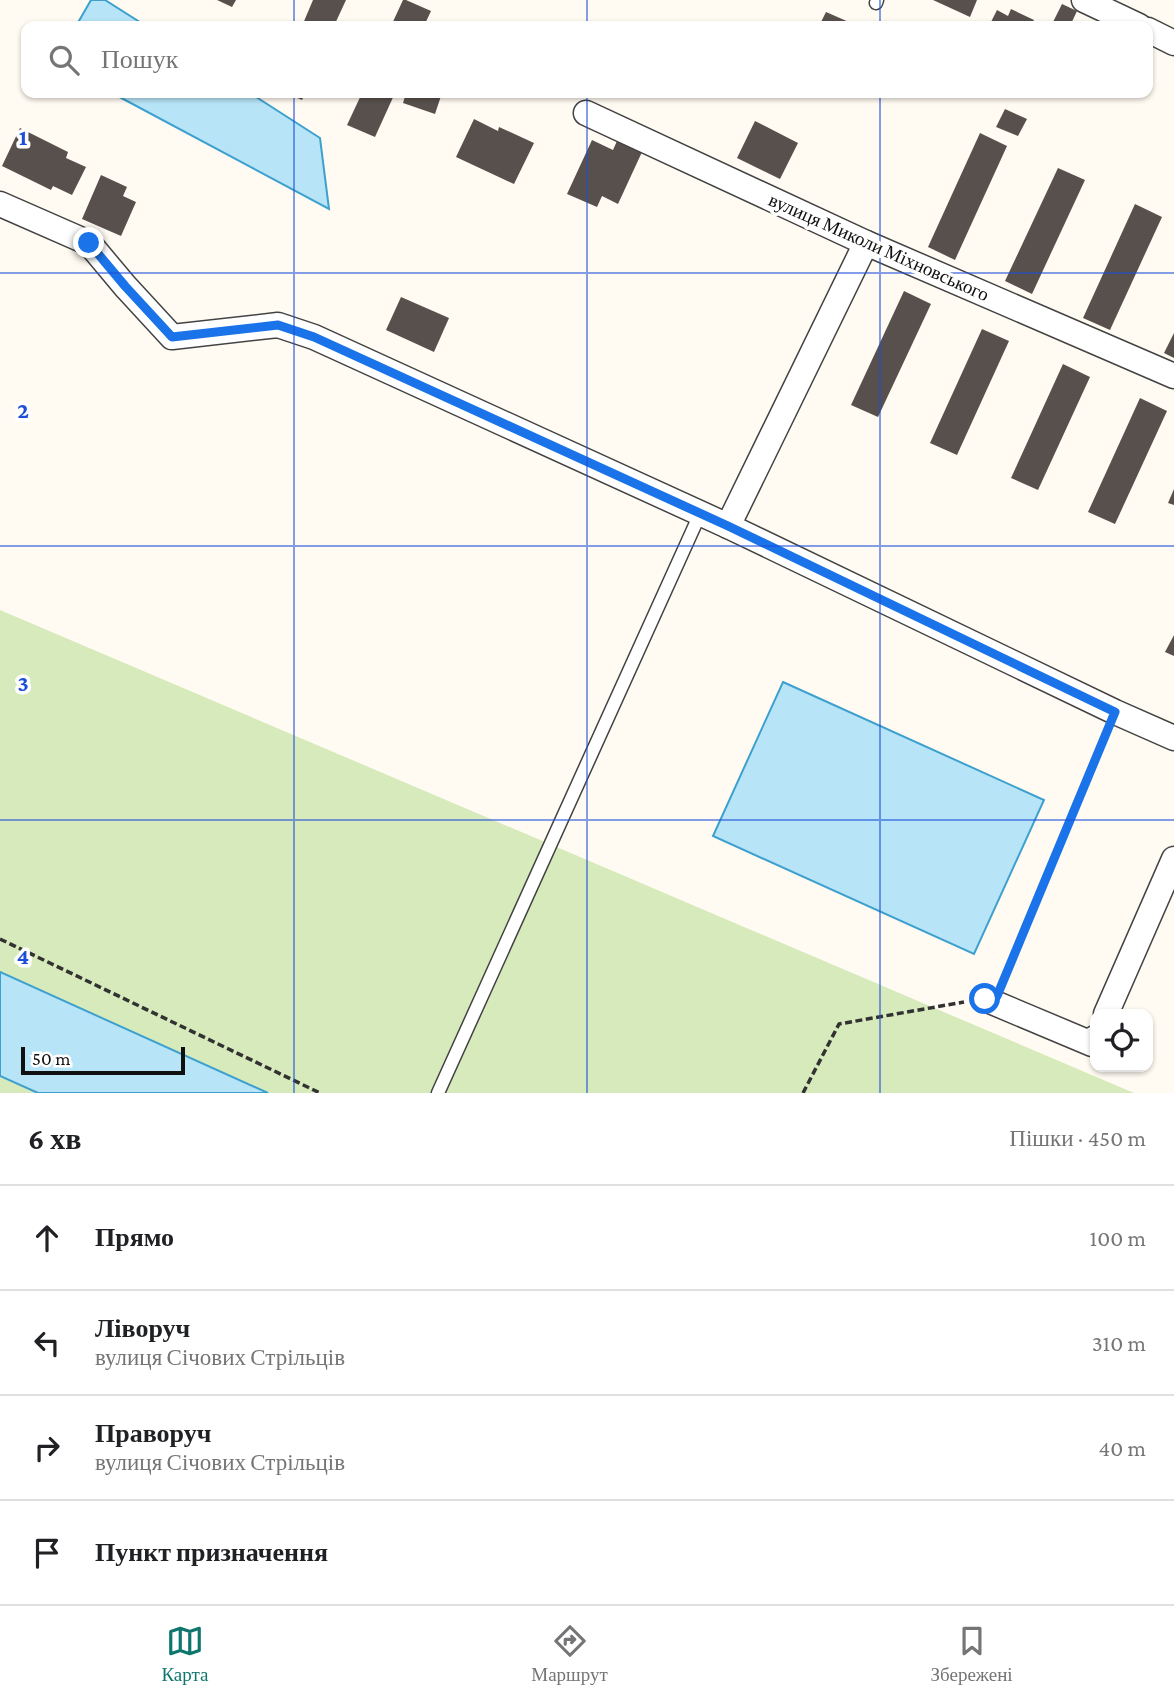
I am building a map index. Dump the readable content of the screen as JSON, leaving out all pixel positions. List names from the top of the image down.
{
  "streets": {
    "street": ["вулиця Миколи Міхновського"]
  },
  "scale_bar": "50 m",
  "page": {
    "search": "Пошук",
    "scale": "50 m",
    "heading": ["6 хв", "Пішки · 450 m"],
    "list": [
      ["Прямо", "100 m"],
      ["Ліворуч", "вулиця Січових Стрільців", "310 m"],
      ["Праворуч", "вулиця Січових Стрільців", "40 m"],
      "Пункт призначення"
    ],
    "nav": ["Карта", "Маршрут", "Збережені"]
  },
  "grid": {
    "rows": [
      "1",
      "2",
      "3",
      "4"
    ]
  }
}
